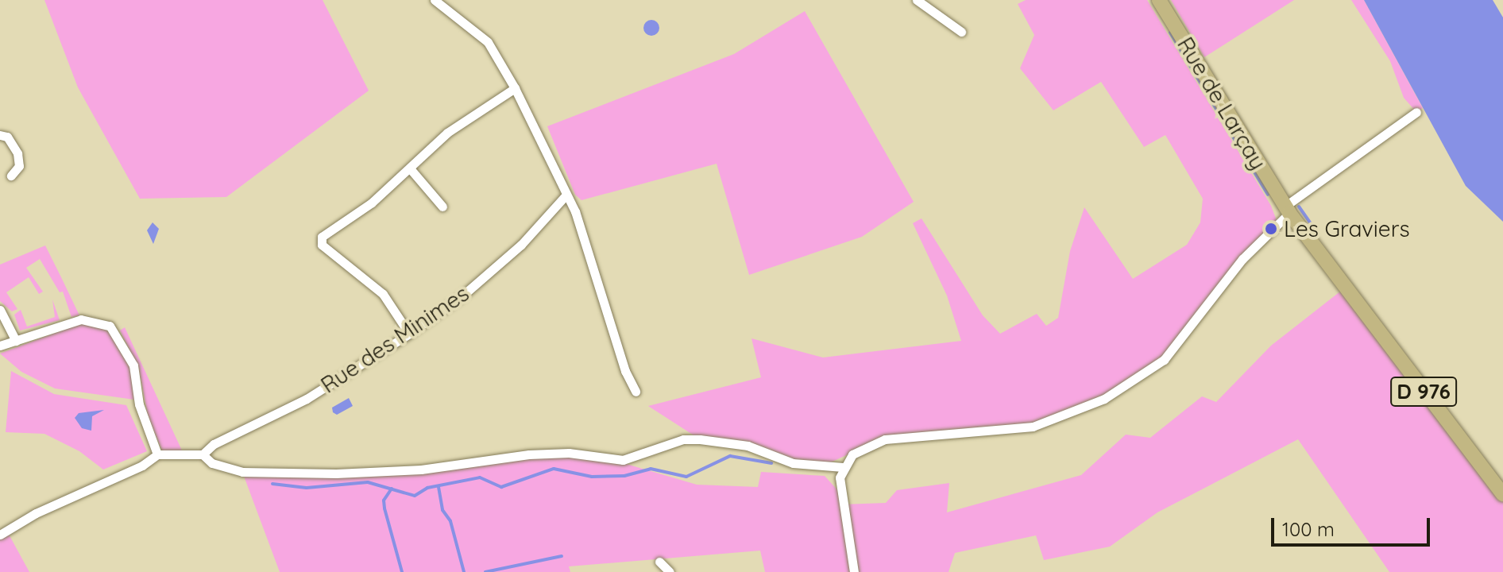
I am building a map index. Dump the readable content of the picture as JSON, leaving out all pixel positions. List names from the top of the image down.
{
  "streets": {
    "main road": ["Rue de Larçay", "D 976"],
    "street": ["Rue des Minimes"]
  },
  "crossings": [
    ["Rue de Larçay", "D 976"]
  ],
  "places": ["Les Graviers"],
  "scale_bar": "100 m"
}
